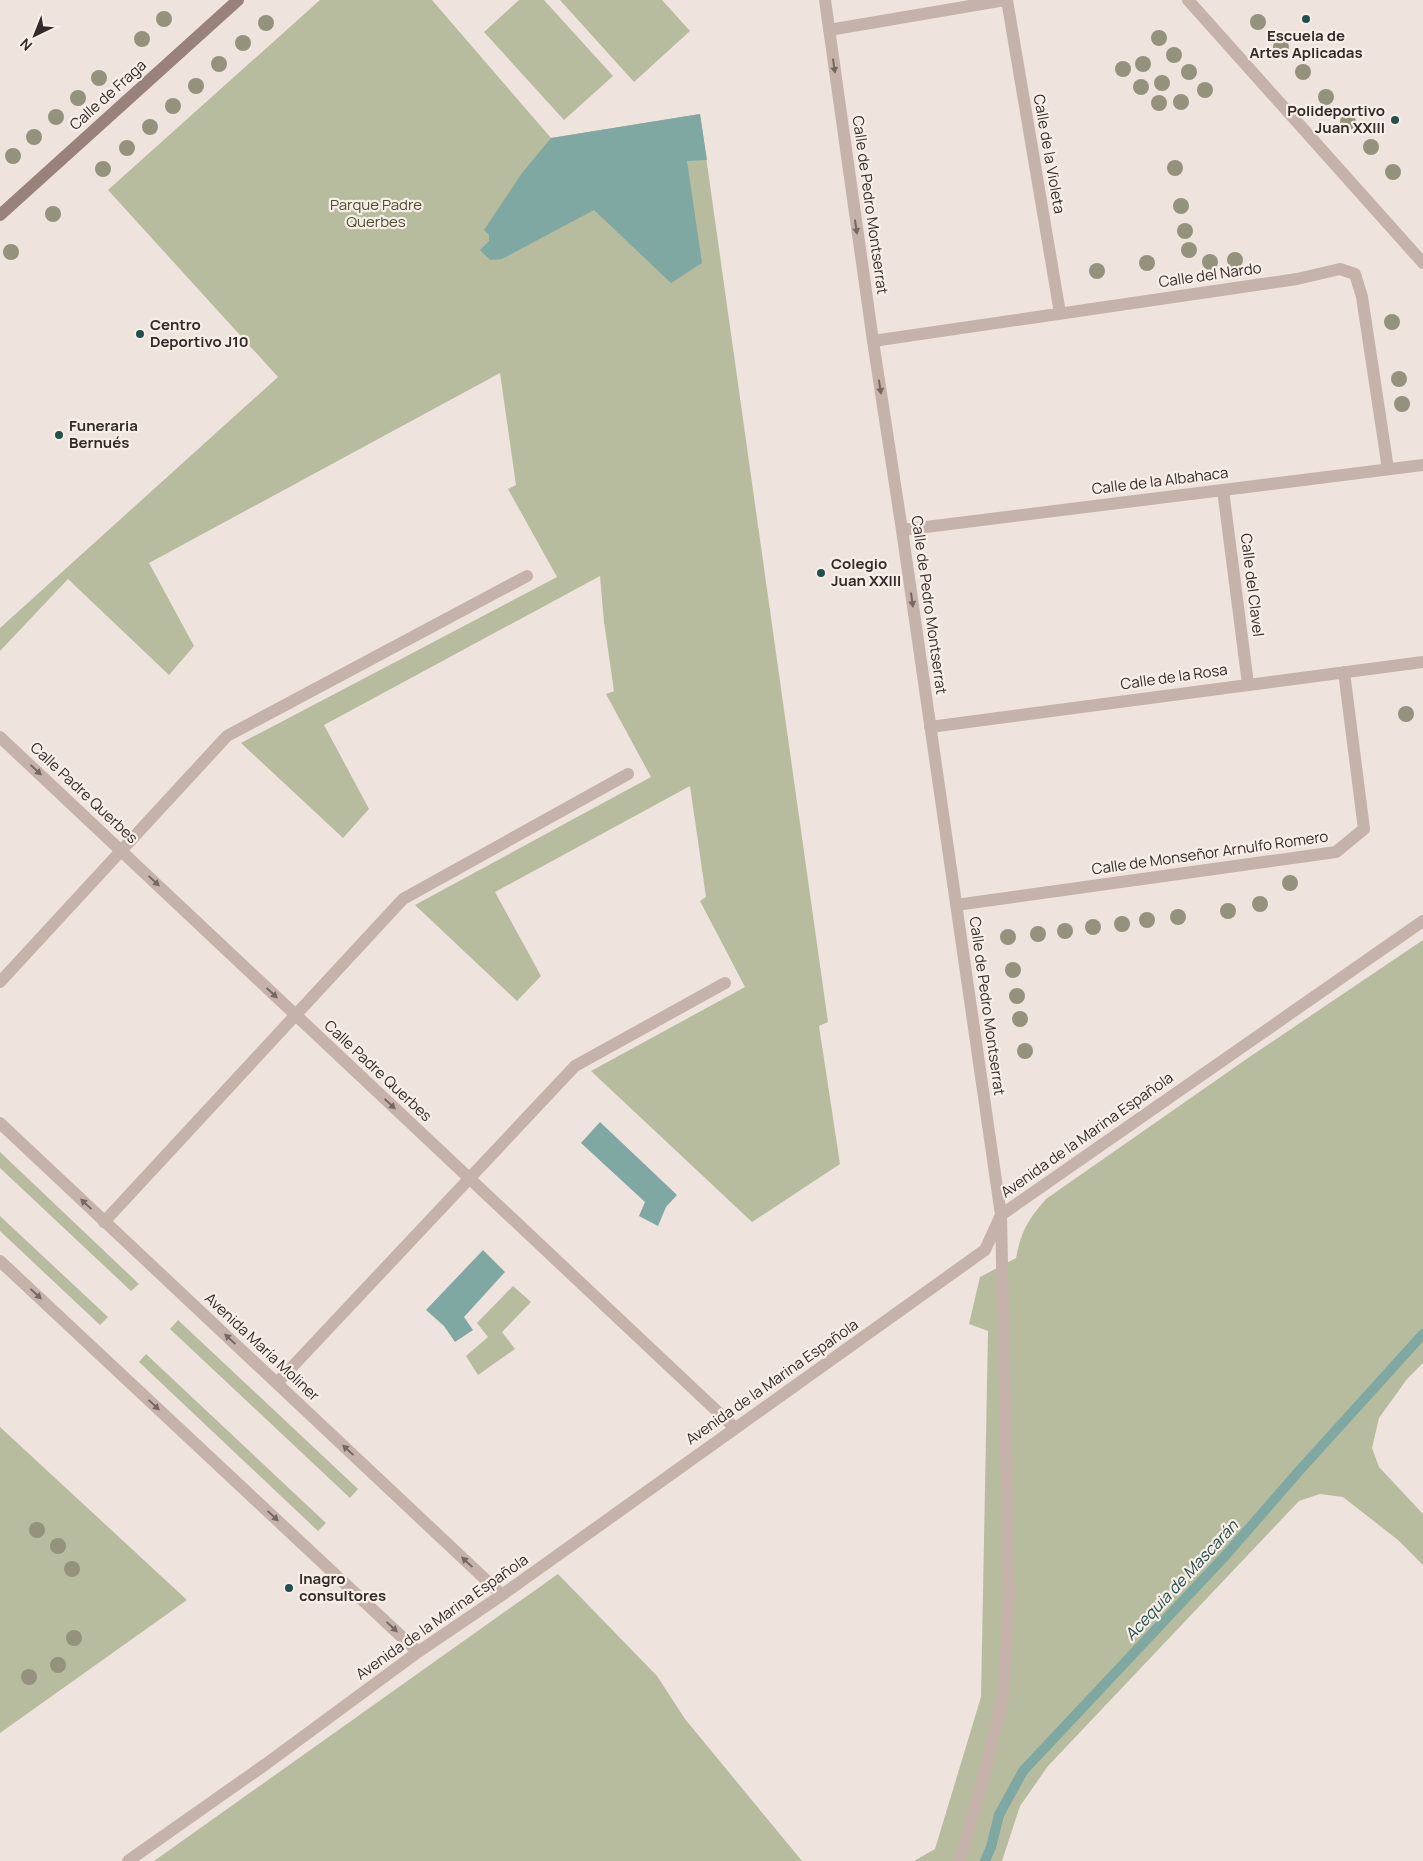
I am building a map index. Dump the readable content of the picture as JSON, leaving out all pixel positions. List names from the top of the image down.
{
  "streets": {
    "main road": ["Calle de Fraga"],
    "street": [
      "Calle de la Violeta",
      "Calle de Pedro Montserrat",
      "Calle del Nardo",
      "Calle de la Albahaca",
      "Calle del Clavel",
      "Calle de la Rosa",
      "Calle Padre Querbes",
      "Calle de Monseñor Arnulfo Romero",
      "Avenida de la Marina Española",
      "Avenida María Moliner"
    ]
  },
  "crossings": [
    ["Calle de la Violeta", "Calle de Pedro Montserrat"],
    ["Calle de la Violeta", "Calle del Nardo"],
    ["Calle de Pedro Montserrat", "Calle del Nardo"],
    ["Calle de Pedro Montserrat", "Calle de la Albahaca"],
    ["Calle de Pedro Montserrat", "Calle de la Rosa"],
    ["Calle de Pedro Montserrat", "Calle de Monseñor Arnulfo Romero"],
    ["Calle de Pedro Montserrat", "Avenida de la Marina Española"],
    ["Calle del Nardo", "Calle de la Albahaca"],
    ["Calle de la Albahaca", "Calle del Clavel"],
    ["Calle del Clavel", "Calle de la Rosa"],
    ["Calle de la Rosa", "Calle de Monseñor Arnulfo Romero"],
    ["Calle Padre Querbes", "Avenida de la Marina Española"],
    ["Avenida de la Marina Española", "Avenida María Moliner"]
  ],
  "one_way": ["Calle de Pedro Montserrat", "Calle Padre Querbes"],
  "water": ["Acequia de Mascarán"],
  "parks": ["Parque Padre Querbes"],
  "places": [
    "Escuela de Artes Aplicadas",
    "Polideportivo Juan XXIII",
    "Centro Deportivo J10",
    "Funeraria Bernués",
    "Colegio Juan XXIII",
    "Inagro consultores"
  ],
  "north": "bottom left"
}
